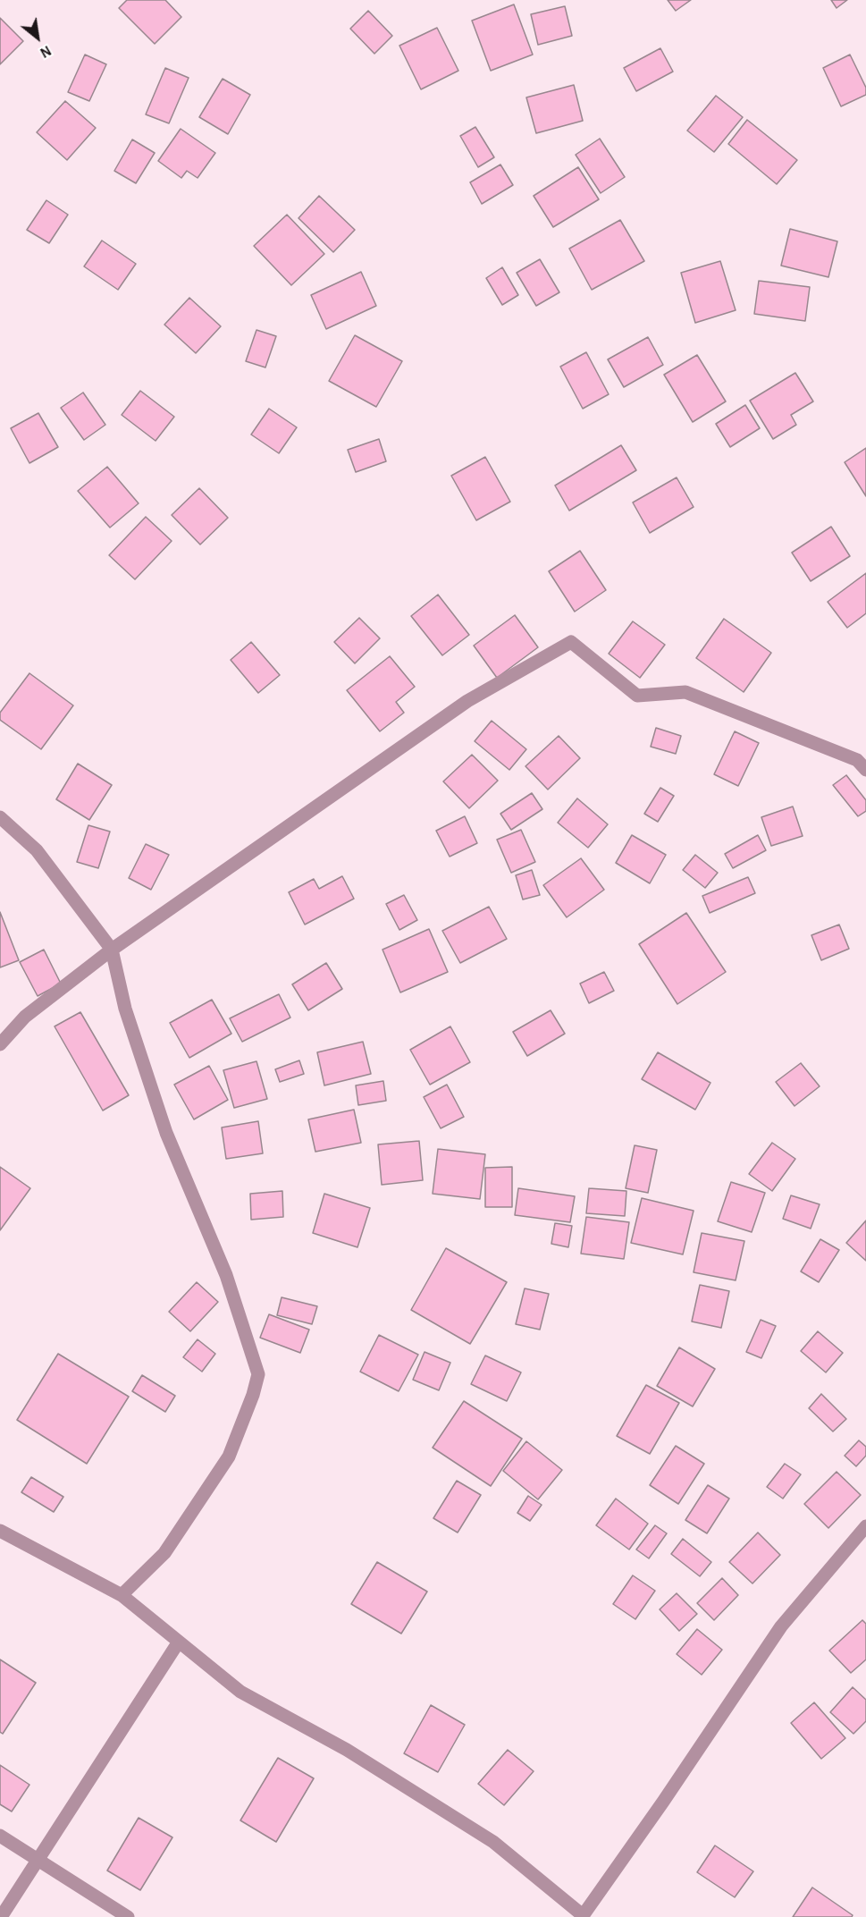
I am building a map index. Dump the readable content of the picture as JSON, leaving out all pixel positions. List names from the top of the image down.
{
  "north": "bottom right"
}
